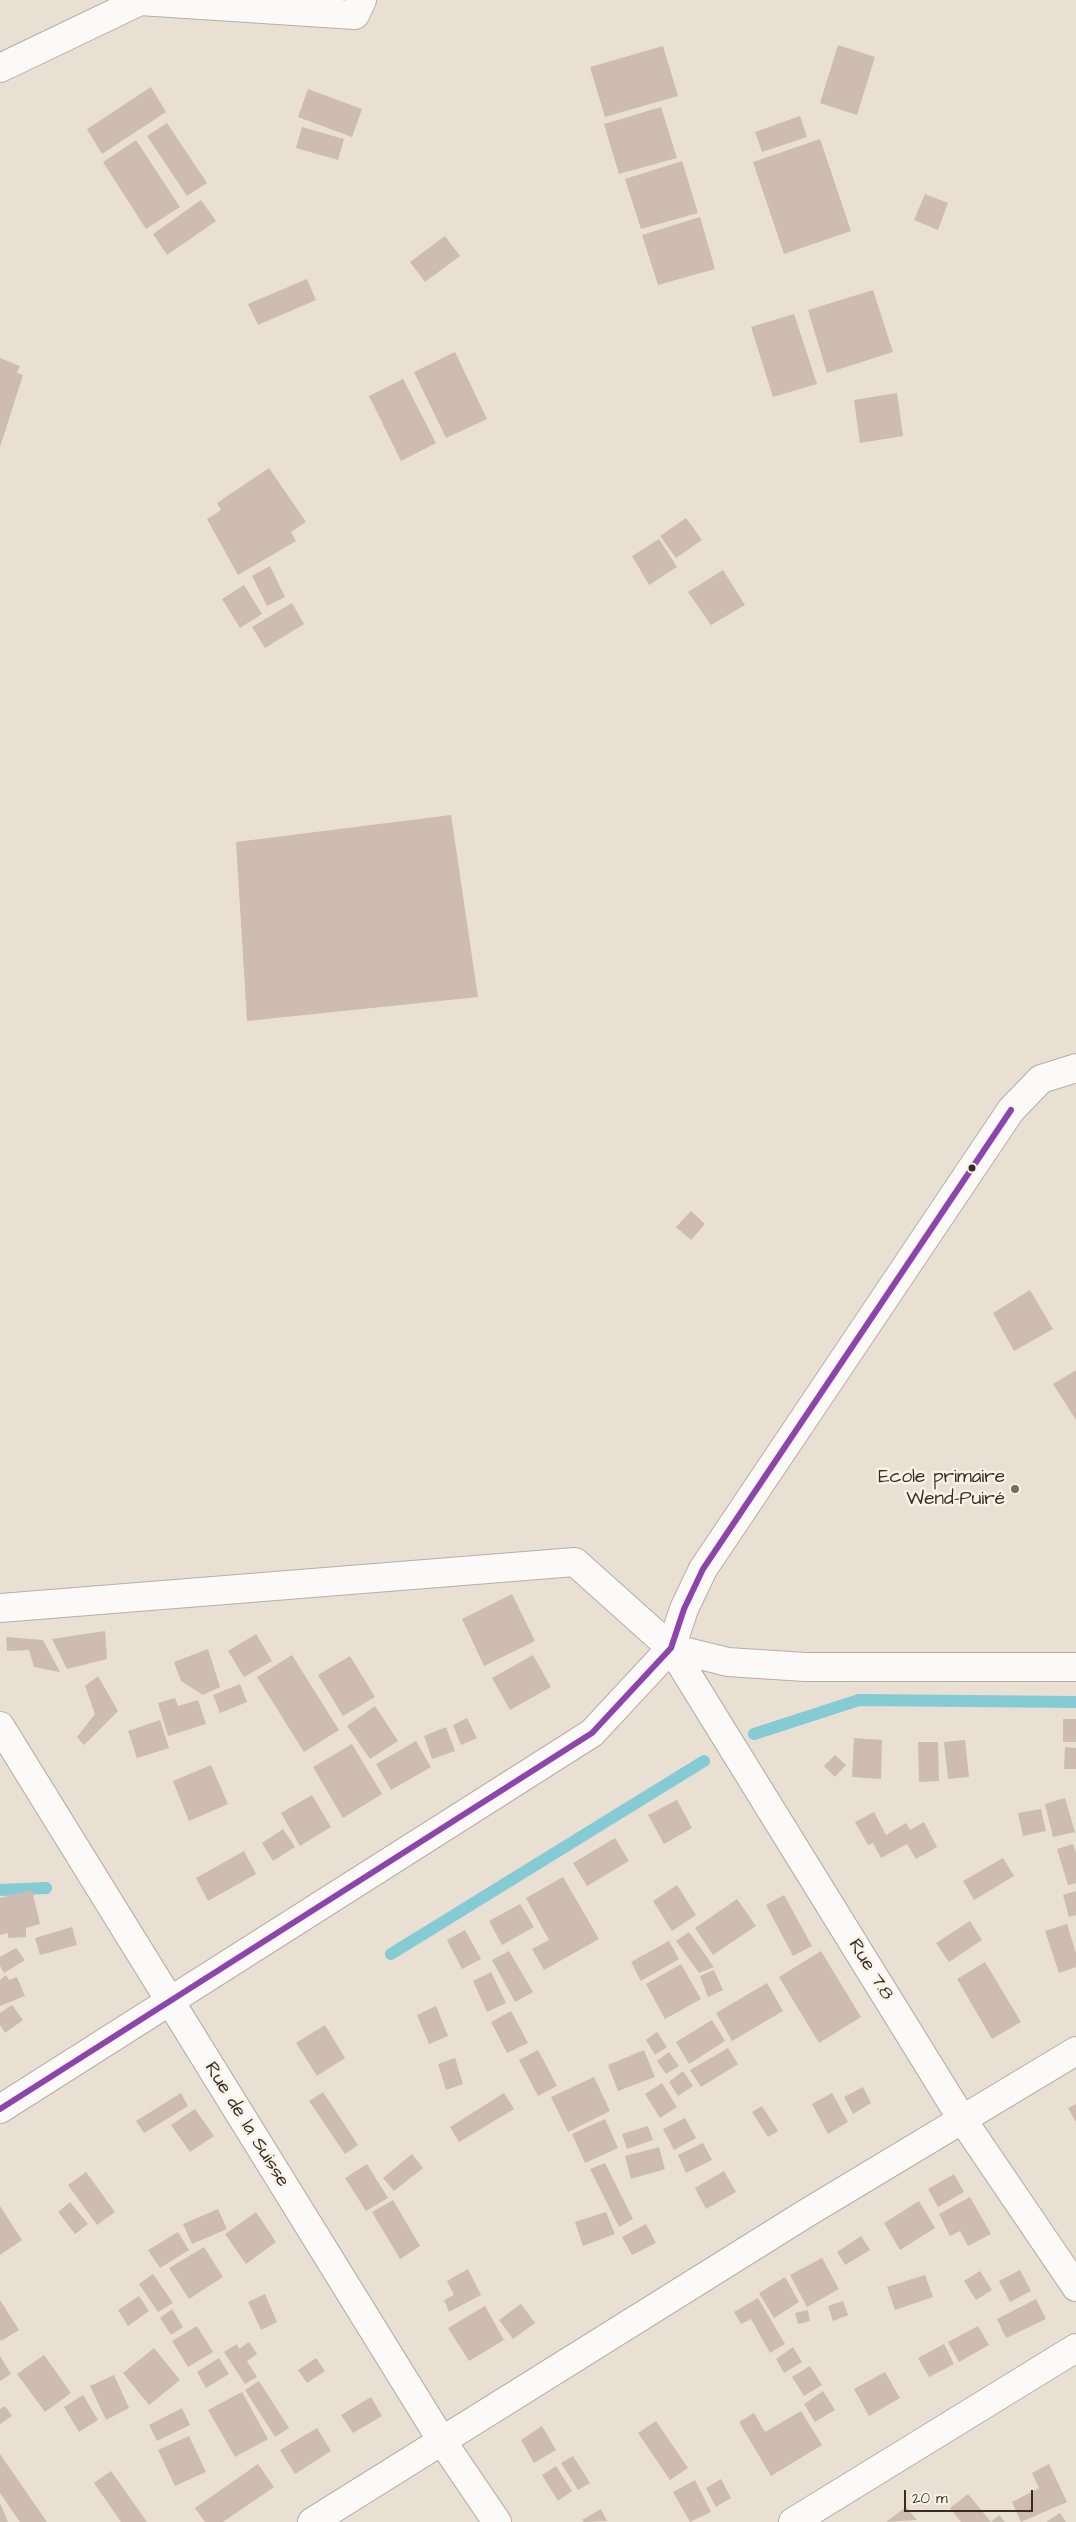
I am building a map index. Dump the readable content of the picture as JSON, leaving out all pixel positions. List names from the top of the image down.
{
  "streets": {
    "street": ["Rue 7.8", "Rue de la Suisse"]
  },
  "places": ["Ecole primaire Wend-Puiré"],
  "scale_bar": "20 m"
}
